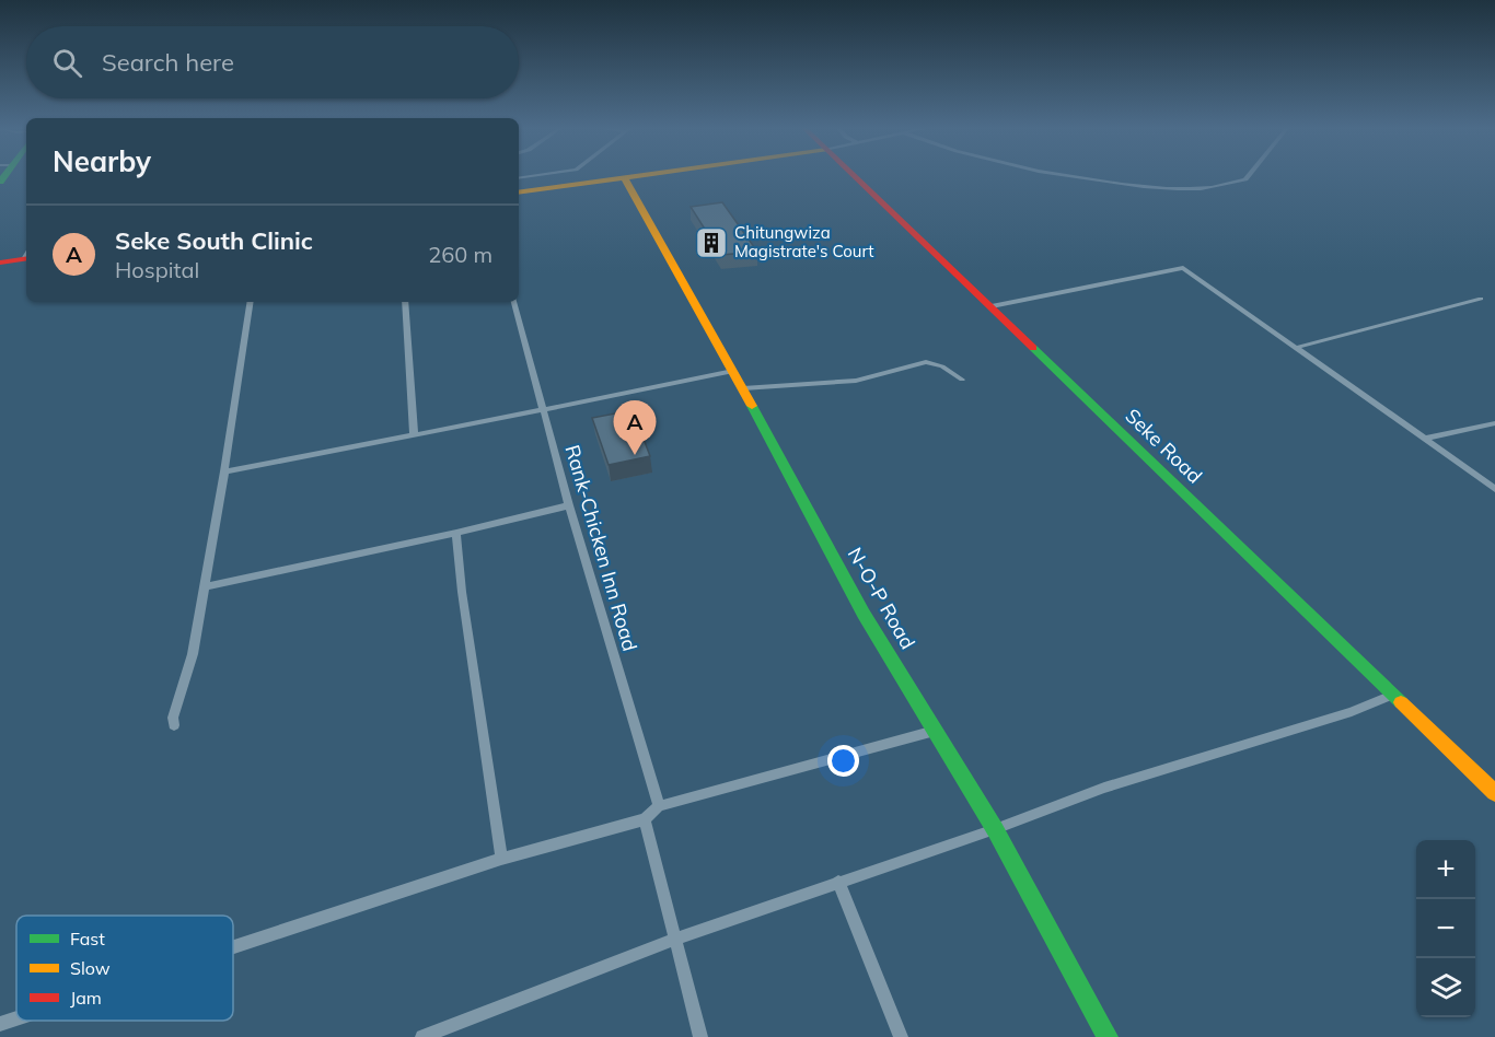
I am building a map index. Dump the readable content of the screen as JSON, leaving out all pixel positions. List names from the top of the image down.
{
  "streets": {
    "main road": ["Seke Road", "N-O-P Road"],
    "street": ["Rank-Chicken Inn Road"]
  },
  "places": {
    "building": ["Chitungwiza Magistrate's Court"]
  },
  "legend": ["Fast", "Slow", "Jam"],
  "page": {
    "search": "Search here",
    "heading": "Nearby",
    "list": [
      {
        "mark": "A",
        "name": "Seke South Clinic",
        "note": "Hospital",
        "value": "260 m"
      }
    ],
    "pins": "A",
    "map_buttons": ["+", "−"]
  }
}
